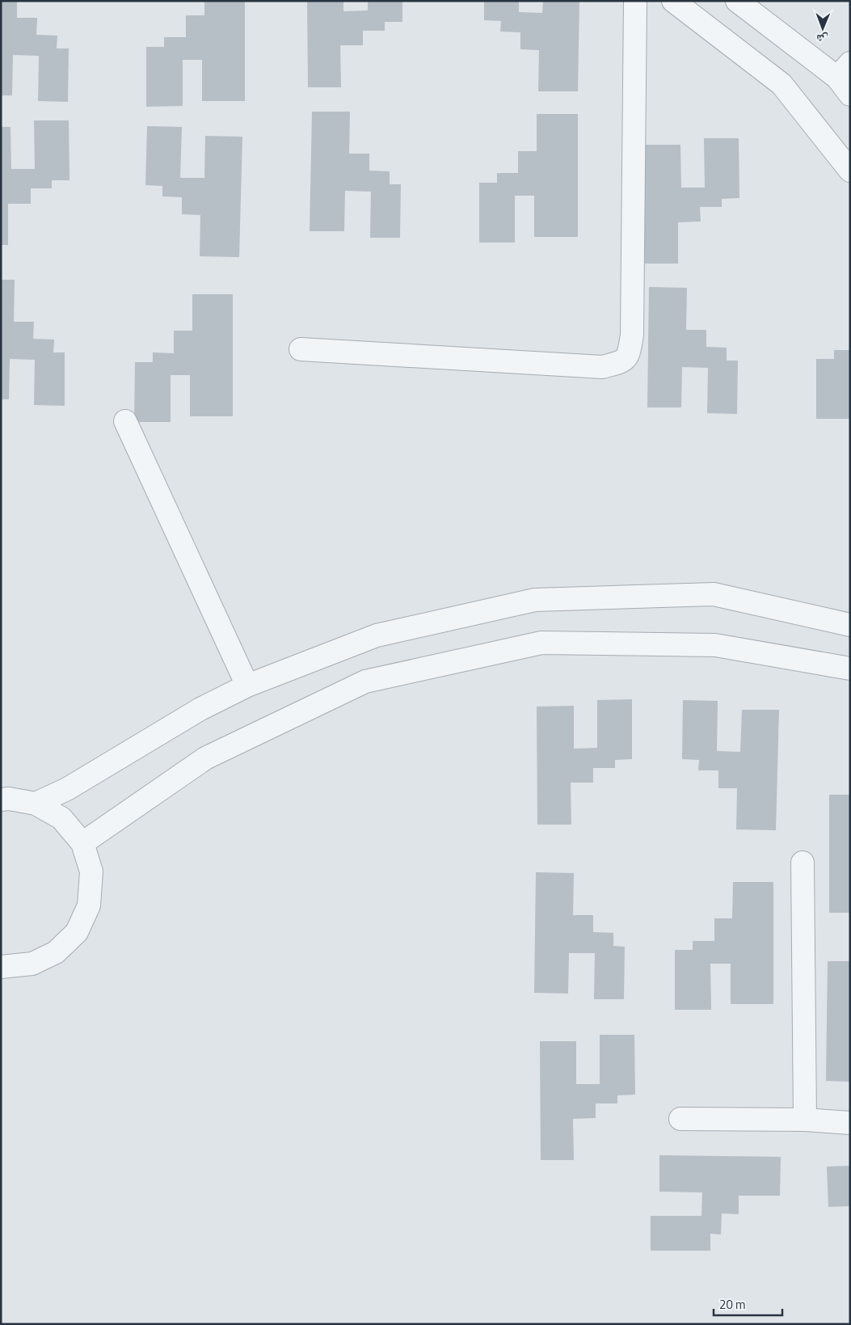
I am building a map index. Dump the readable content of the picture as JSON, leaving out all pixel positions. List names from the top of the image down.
{
  "scale_bar": "20 m",
  "north": "bottom"
}
